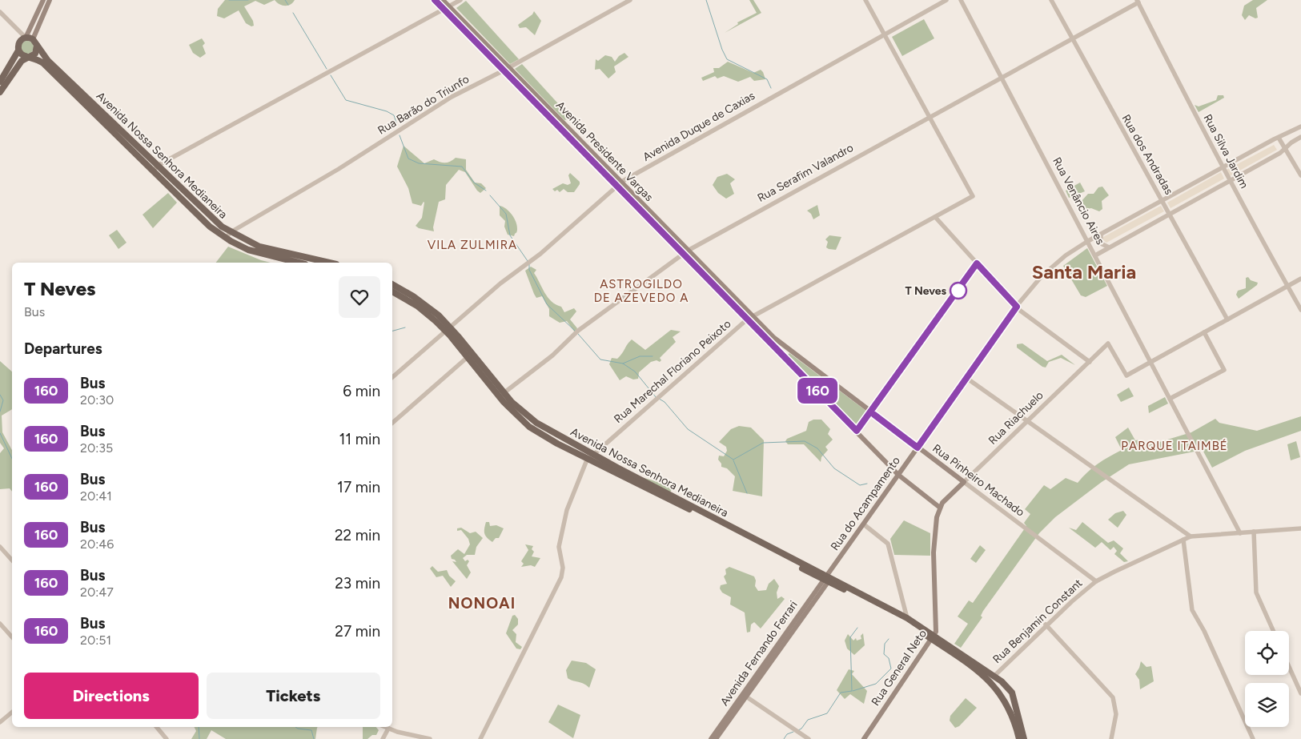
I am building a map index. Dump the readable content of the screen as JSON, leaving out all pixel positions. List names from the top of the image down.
{
  "streets": {
    "main road": [
      "Avenida Presidente Vargas",
      "Avenida Nossa Senhora Medianeira",
      "Rua Riachuelo",
      "Rua Pinheiro Machado",
      "Rua do Acampamento",
      "Avenida Fernando Ferrari",
      "Rua General Neto"
    ],
    "street": [
      "Rua Barão do Triunfo",
      "Avenida Duque de Caxias",
      "Rua Silva Jardim",
      "Rua dos Andradas",
      "Rua Serafim Valandro",
      "Rua Venâncio Aires",
      "Rua Marechal Floriano Peixoto",
      "Rua Benjamin Constant"
    ]
  },
  "crossings": [
    ["Rua Barão do Triunfo", "Avenida Presidente Vargas"],
    ["Rua Barão do Triunfo", "Avenida Nossa Senhora Medianeira"],
    ["Avenida Duque de Caxias", "Avenida Presidente Vargas"],
    ["Avenida Duque de Caxias", "Avenida Nossa Senhora Medianeira"],
    ["Avenida Presidente Vargas", "Rua Serafim Valandro"],
    ["Avenida Presidente Vargas", "Rua Marechal Floriano Peixoto"],
    ["Avenida Presidente Vargas", "Rua Riachuelo"],
    ["Avenida Presidente Vargas", "Rua Pinheiro Machado"],
    ["Avenida Presidente Vargas", "Rua do Acampamento"],
    ["Avenida Presidente Vargas", "Rua General Neto"],
    ["Rua Silva Jardim", "Rua Serafim Valandro"],
    ["Rua Silva Jardim", "Rua do Acampamento"],
    ["Rua dos Andradas", "Rua Serafim Valandro"],
    ["Rua dos Andradas", "Rua do Acampamento"],
    ["Avenida Nossa Senhora Medianeira", "Rua Serafim Valandro"],
    ["Avenida Nossa Senhora Medianeira", "Rua Marechal Floriano Peixoto"],
    ["Avenida Nossa Senhora Medianeira", "Rua do Acampamento"],
    ["Avenida Nossa Senhora Medianeira", "Avenida Fernando Ferrari"],
    ["Avenida Nossa Senhora Medianeira", "Rua General Neto"],
    ["Rua Serafim Valandro", "Rua Venâncio Aires"],
    ["Rua Serafim Valandro", "Rua Marechal Floriano Peixoto"],
    ["Rua Venâncio Aires", "Rua Riachuelo"],
    ["Rua Venâncio Aires", "Rua do Acampamento"],
    ["Rua Venâncio Aires", "Rua Benjamin Constant"],
    ["Rua Marechal Floriano Peixoto", "Rua Pinheiro Machado"],
    ["Rua Riachuelo", "Rua Pinheiro Machado"],
    ["Rua Riachuelo", "Rua General Neto"],
    ["Rua Pinheiro Machado", "Rua do Acampamento"],
    ["Rua Pinheiro Machado", "Rua Benjamin Constant"],
    ["Rua do Acampamento", "Avenida Fernando Ferrari"]
  ],
  "districts": [
    "VILA ZULMIRA",
    "Santa Maria",
    "ASTROGILDO DE AZEVEDO A",
    "PARQUE ITAIMBÉ",
    "NONOAI"
  ],
  "places": ["T Neves"],
  "lines": ["bus line 160"],
  "page": {
    "on_map": "160",
    "heading": [
      ["T Neves", "Bus"],
      "Departures"
    ],
    "list": [
      {
        "mark": "160",
        "name": "Bus",
        "note": "20:30",
        "value": "6 min"
      },
      {
        "mark": "160",
        "name": "Bus",
        "note": "20:35",
        "value": "11 min"
      },
      {
        "mark": "160",
        "name": "Bus",
        "note": "20:41",
        "value": "17 min"
      },
      {
        "mark": "160",
        "name": "Bus",
        "note": "20:46",
        "value": "22 min"
      },
      {
        "mark": "160",
        "name": "Bus",
        "note": "20:47",
        "value": "23 min"
      },
      {
        "mark": "160",
        "name": "Bus",
        "note": "20:51",
        "value": "27 min"
      }
    ],
    "buttons": ["Directions", "Tickets"]
  }
}
